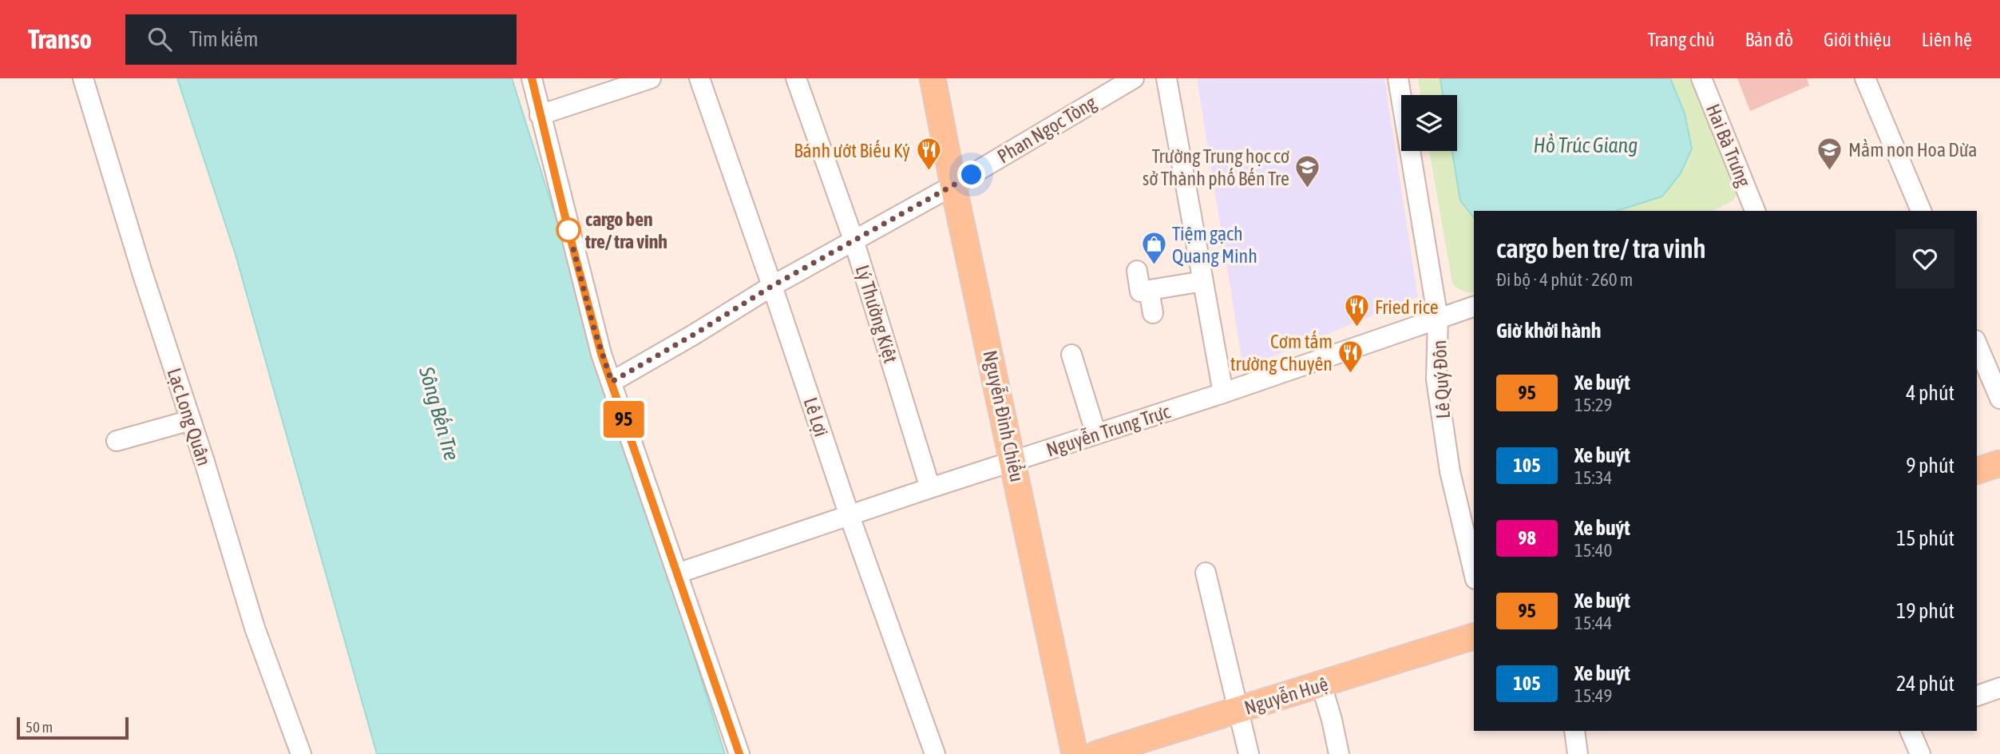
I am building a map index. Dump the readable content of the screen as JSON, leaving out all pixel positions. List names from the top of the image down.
{
  "streets": {
    "main road": ["Nguyễn Đình Chiểu", "Nguyễn Huệ"],
    "street": [
      "Phan Ngọc Tòng",
      "Hai Bà Trưng",
      "Lý Thường Kiệt",
      "Lê Quý Đôn",
      "Lạc Long Quân",
      "Lê Lợi",
      "Nguyễn Trung Trực"
    ]
  },
  "crossings": [
    ["Phan Ngọc Tòng", "Lý Thường Kiệt"],
    ["Phan Ngọc Tòng", "Nguyễn Đình Chiểu"],
    ["Phan Ngọc Tòng", "Lê Lợi"],
    ["Lý Thường Kiệt", "Nguyễn Trung Trực"],
    ["Lê Quý Đôn", "Nguyễn Trung Trực"],
    ["Nguyễn Đình Chiểu", "Nguyễn Trung Trực"],
    ["Lê Lợi", "Nguyễn Trung Trực"]
  ],
  "water": ["Hồ Trúc Giang", "Sông Bến Tre"],
  "places": {
    "school or university": ["Mầm non Hoa Dừa", "Trường Trung học cơ sở Thành phố Bến Tre"],
    "restaurant": ["Bánh ướt Biếu Ký", "Fried rice", "Cơm tấm trường Chuyên"],
    "other": ["cargo ben tre/ tra vinh"],
    "shop": ["Tiệm gạch Quang Minh"]
  },
  "lines": ["bus line 95"],
  "scale_bar": "50 m",
  "page": {
    "header": "Transo",
    "search": "Tìm kiếm",
    "nav": [
      "Trang chủ",
      "Bản đồ",
      "Giới thiệu",
      "Liên hệ"
    ],
    "on_map": "95",
    "heading": [
      ["cargo ben tre/ tra vinh", "Đi bộ · 4 phút · 260 m"],
      "Giờ khởi hành"
    ],
    "list": [
      {
        "mark": "95",
        "name": "Xe buýt",
        "note": "15:29",
        "value": "4 phút"
      },
      {
        "mark": "105",
        "name": "Xe buýt",
        "note": "15:34",
        "value": "9 phút"
      },
      {
        "mark": "98",
        "name": "Xe buýt",
        "note": "15:40",
        "value": "15 phút"
      },
      {
        "mark": "95",
        "name": "Xe buýt",
        "note": "15:44",
        "value": "19 phút"
      },
      {
        "mark": "105",
        "name": "Xe buýt",
        "note": "15:49",
        "value": "24 phút"
      }
    ],
    "scale": "50 m"
  }
}
